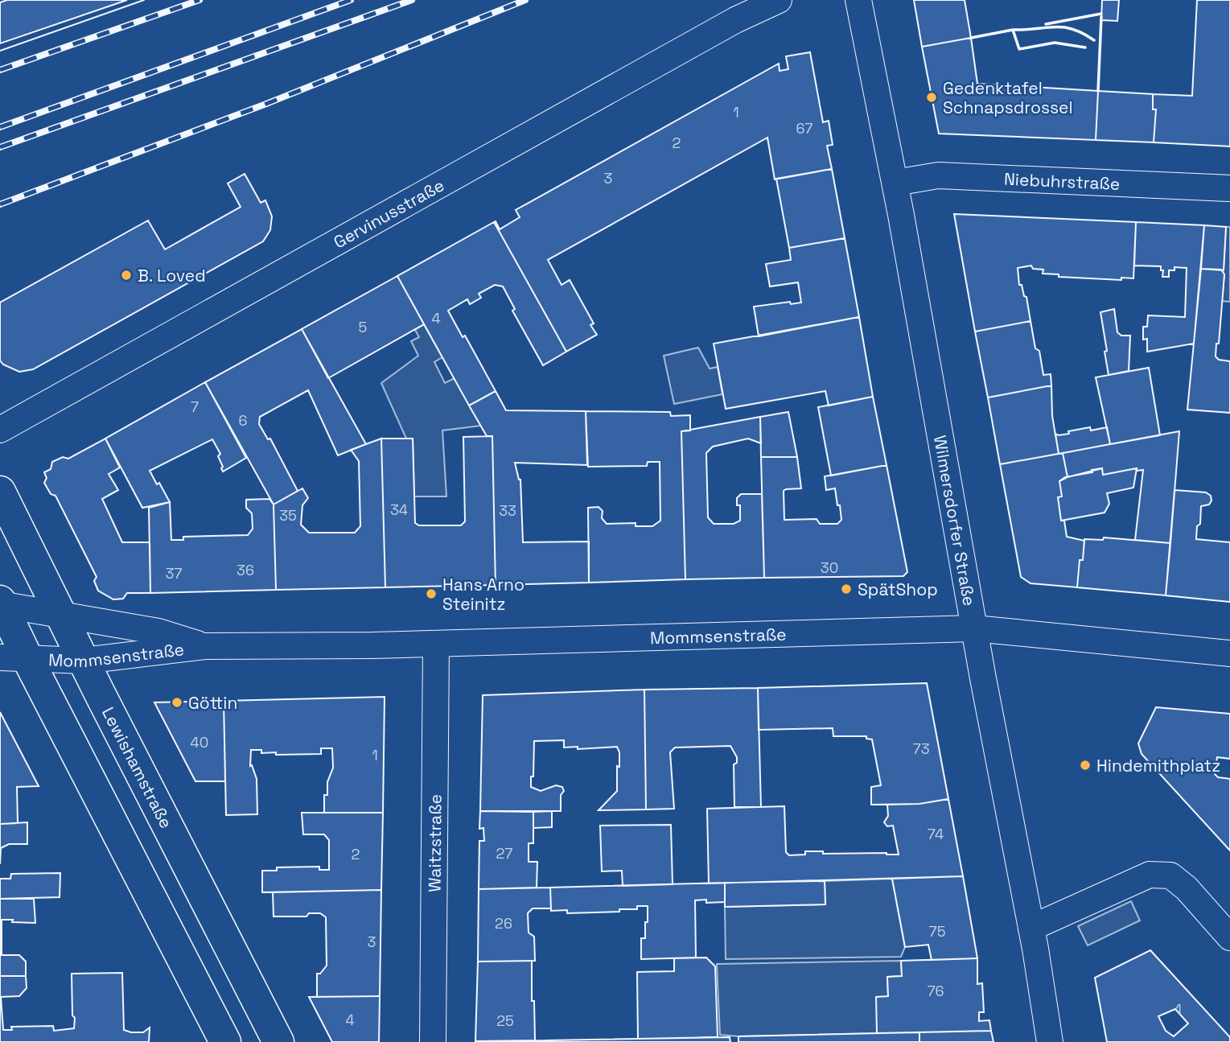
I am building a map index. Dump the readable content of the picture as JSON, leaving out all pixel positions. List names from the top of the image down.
{
  "streets": {
    "main road": ["Lewishamstraße"],
    "street": [
      "Niebuhrstraße",
      "Gervinusstraße",
      "Wilmersdorfer Straße",
      "Mommsenstraße",
      "Waitzstraße"
    ]
  },
  "crossings": [
    ["Niebuhrstraße", "Wilmersdorfer Straße"],
    ["Wilmersdorfer Straße", "Mommsenstraße"],
    ["Mommsenstraße", "Lewishamstraße"],
    ["Mommsenstraße", "Waitzstraße"]
  ],
  "places": [
    "Gedenktafel Schnapsdrossel",
    "B. Loved",
    "SpätShop",
    "Hans Arno Steinitz",
    "Göttin",
    "Hindemithplatz"
  ],
  "house_numbers": [
    "1",
    "67",
    "2",
    "3",
    "4",
    "5",
    "7",
    "6",
    "34",
    "33",
    "35",
    "30",
    "36",
    "37",
    "40",
    "73",
    "1",
    "74",
    "27",
    "2",
    "26",
    "75",
    "3",
    "76",
    "1",
    "4",
    "25"
  ]
}
